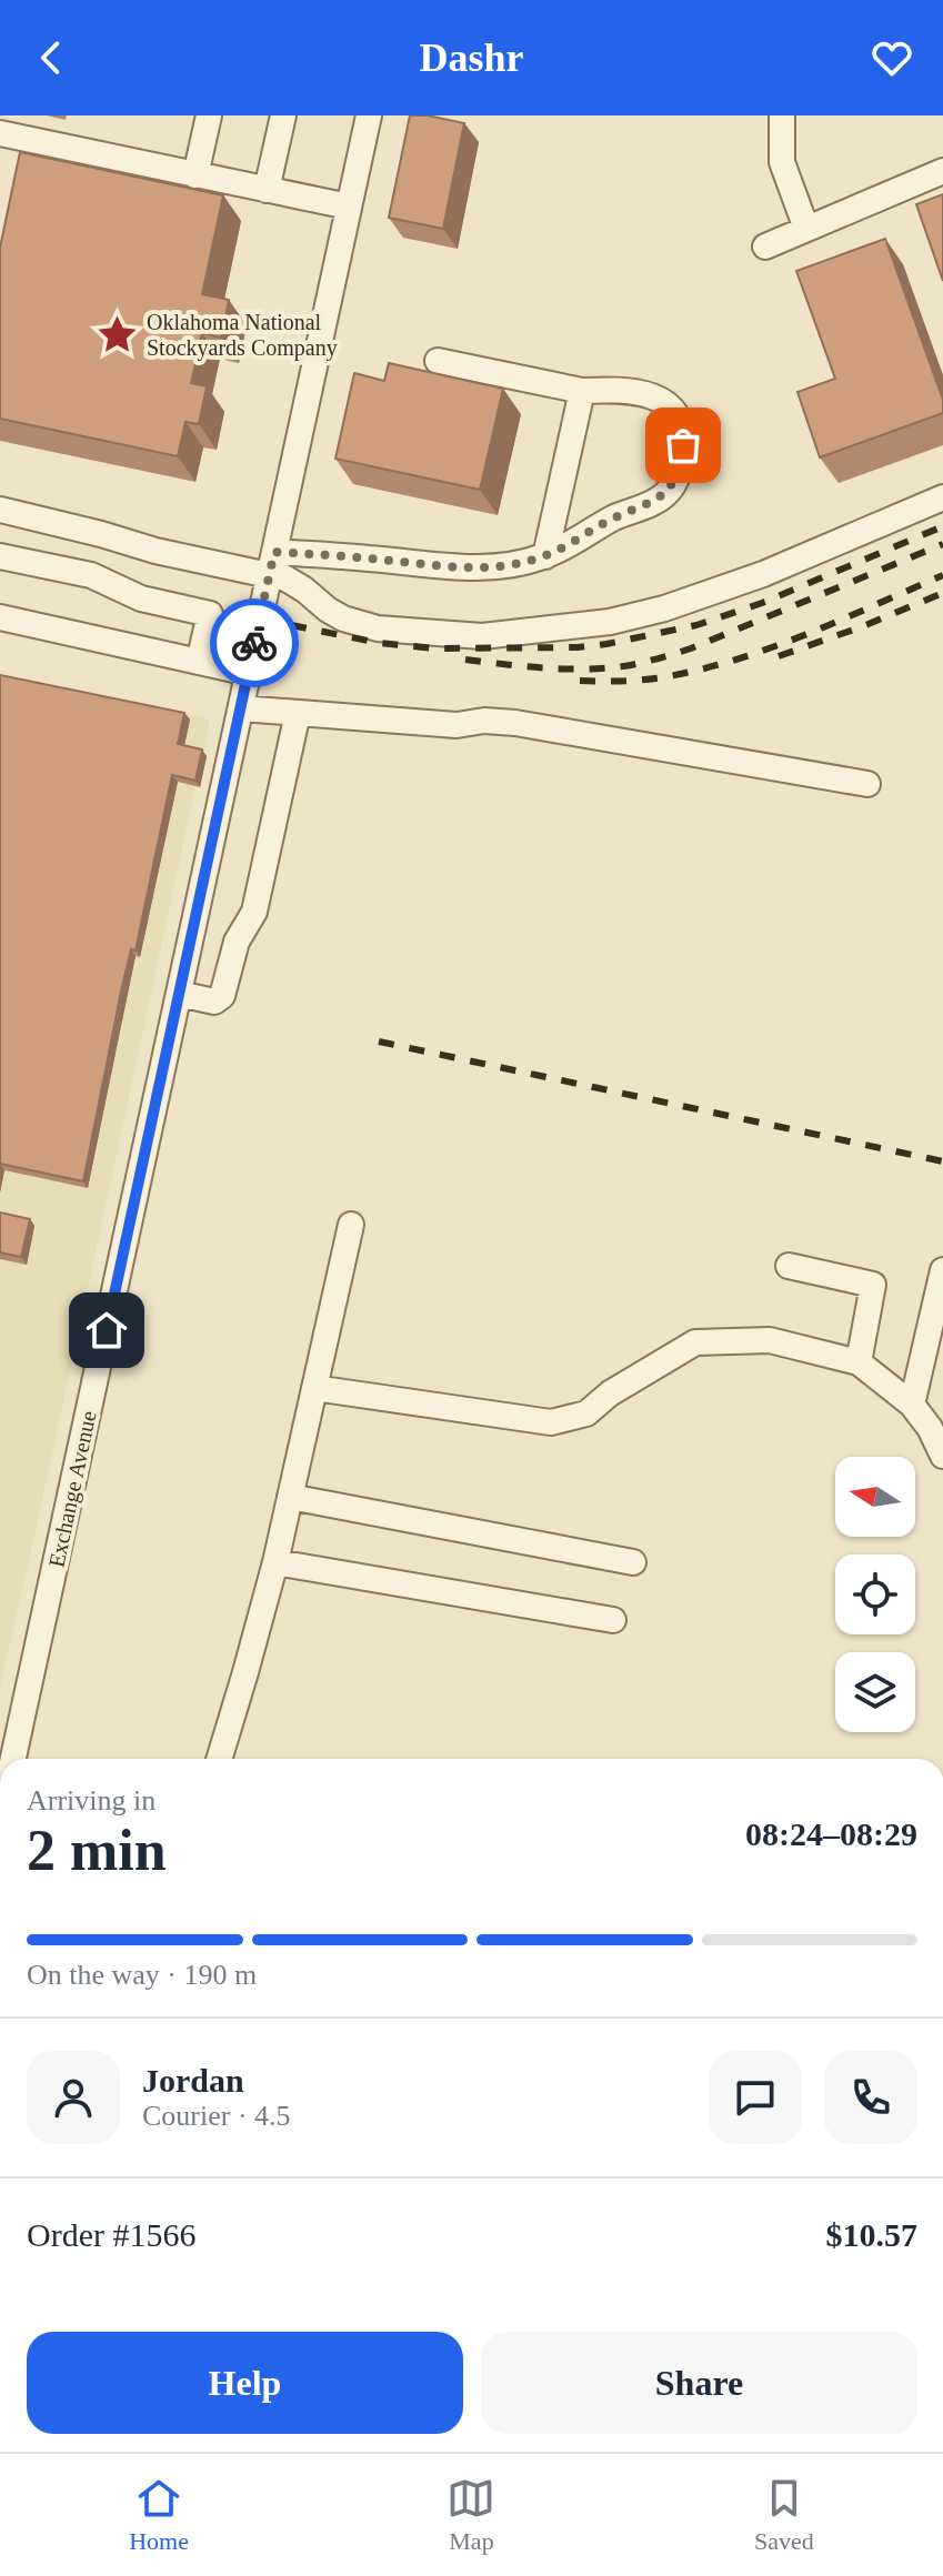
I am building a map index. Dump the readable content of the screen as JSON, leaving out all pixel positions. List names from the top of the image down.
{
  "streets": {
    "street": ["Exchange Avenue"]
  },
  "places": {
    "place": ["Oklahoma National Stockyards Company"]
  },
  "north": "left",
  "page": {
    "header": "Dashr",
    "heading": ["2 min", "Arriving in", "08:24–08:29"],
    "panel": [
      "Jordan",
      "Courier · 4.5",
      "Order #1566",
      "$10.57"
    ],
    "bar": "On the way · 190 m",
    "buttons": ["Help", "Share"],
    "tabs": ["Home", "Map", "Saved"]
  }
}
